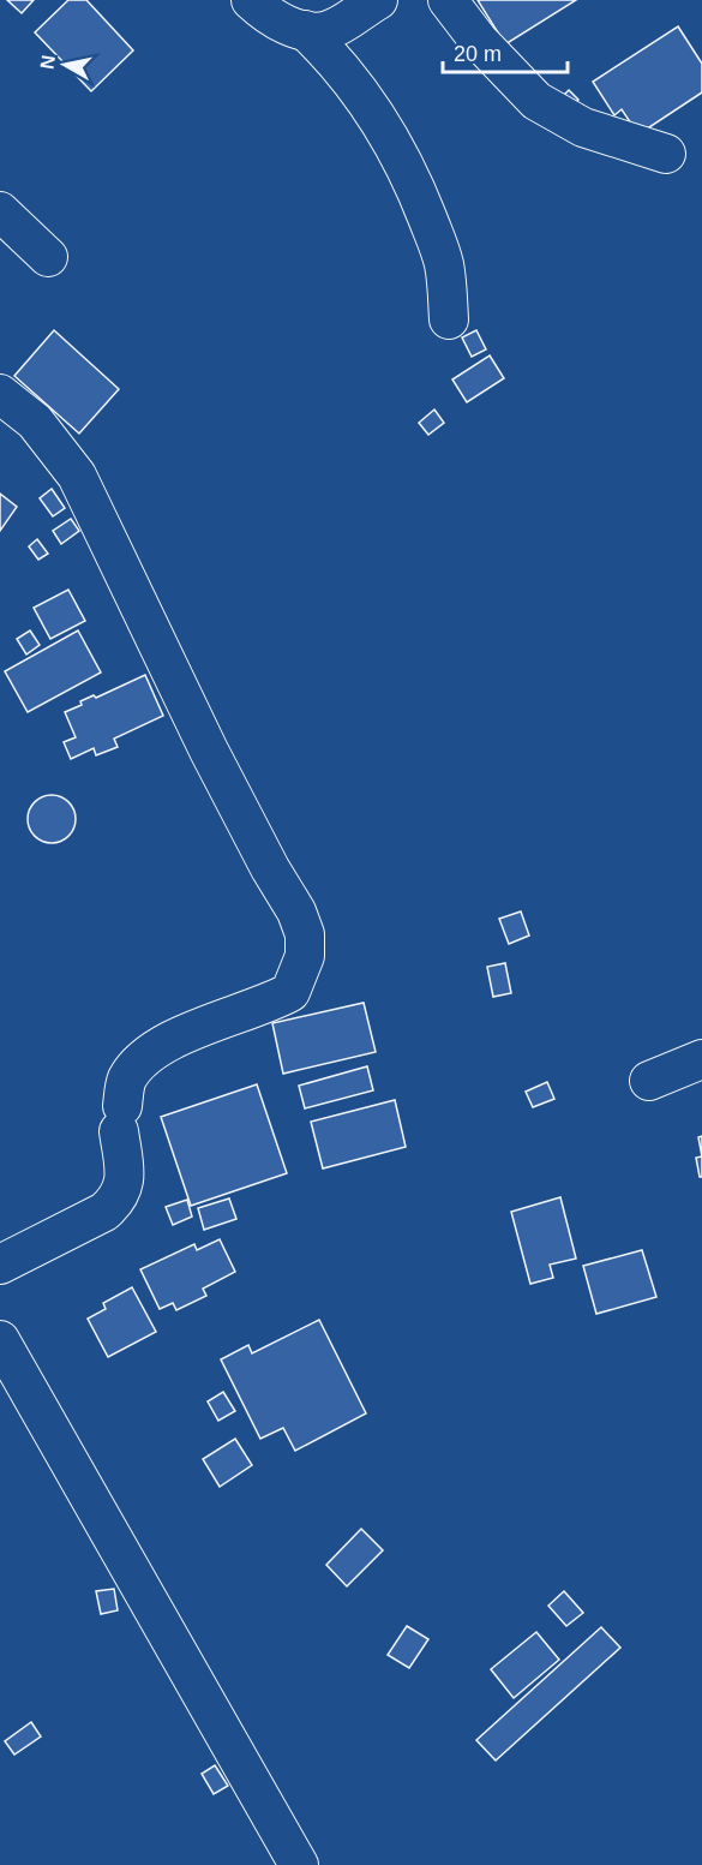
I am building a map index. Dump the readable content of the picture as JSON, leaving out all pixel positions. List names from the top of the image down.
{
  "scale_bar": "20 m",
  "north": "left"
}
